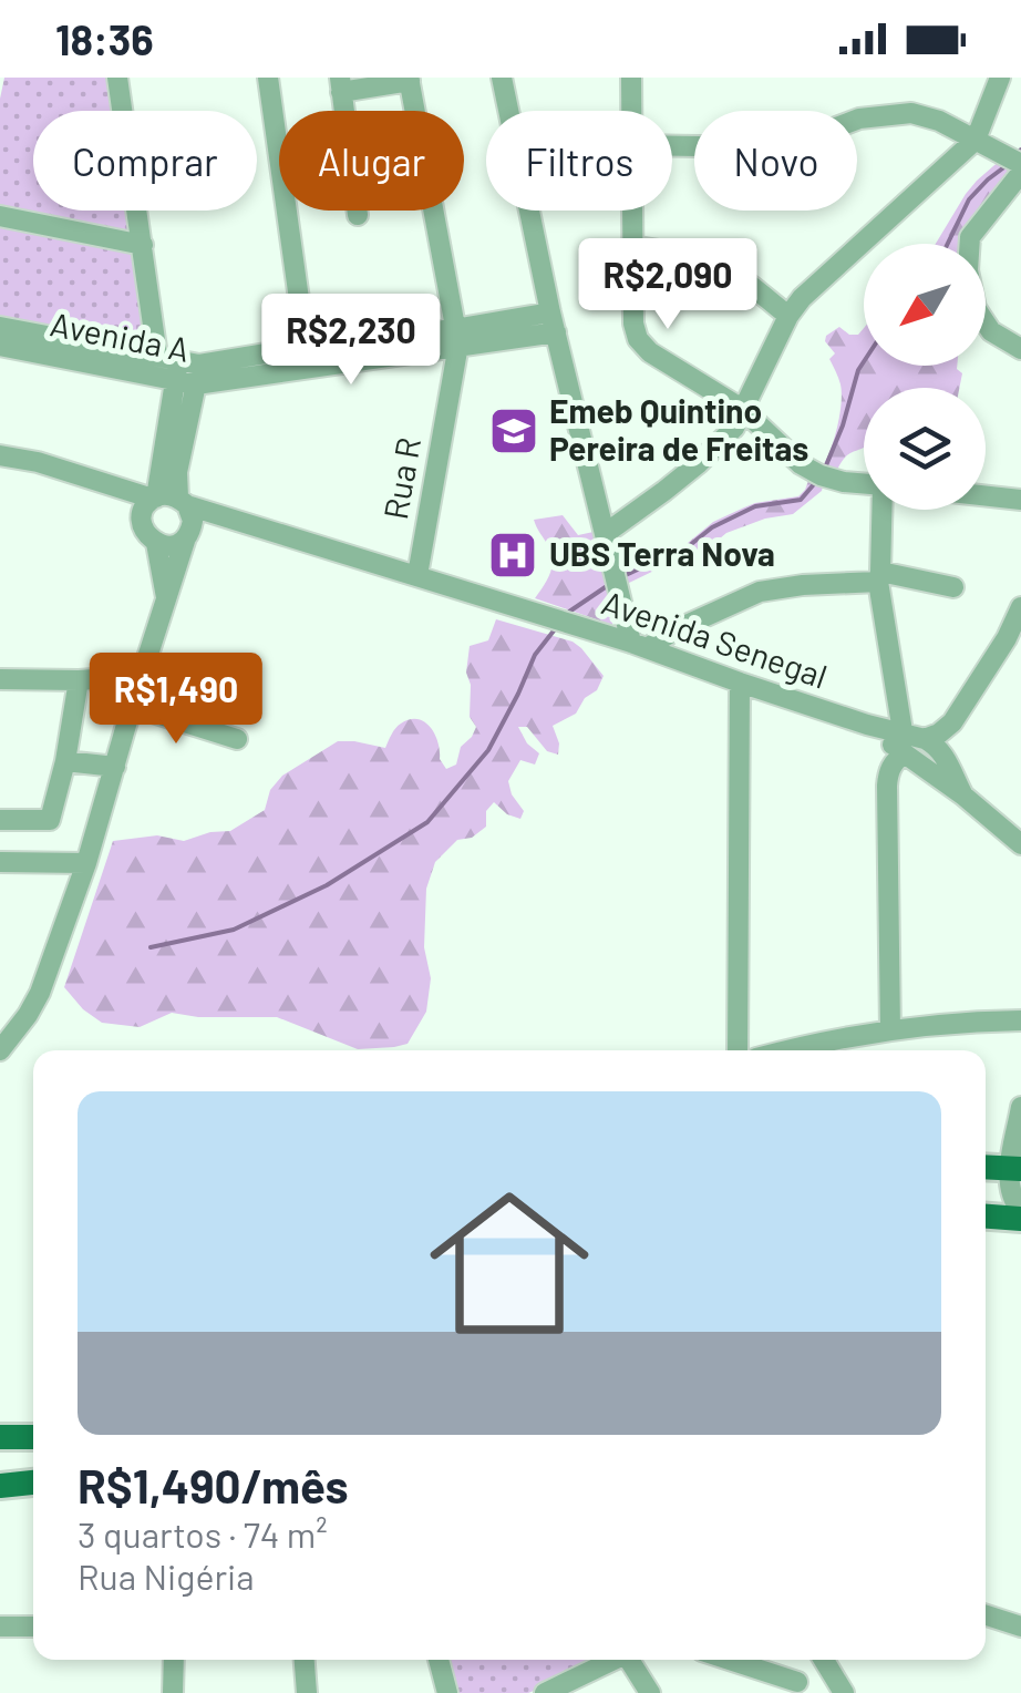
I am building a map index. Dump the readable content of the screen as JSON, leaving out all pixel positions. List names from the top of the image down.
{
  "streets": {
    "street": ["Avenida A", "Rua R", "Avenida Senegal"]
  },
  "crossings": [
    ["Avenida A", "Rua R"],
    ["Rua R", "Avenida Senegal"]
  ],
  "places": {
    "school or university": ["Emeb Quintino Pereira de Freitas"],
    "hospital": ["UBS Terra Nova"]
  },
  "north": "bottom left",
  "page": {
    "status": "18:36",
    "chip": [
      "Comprar",
      "Alugar",
      "Filtros",
      "Novo"
    ],
    "price": ["R$2,090", "R$2,230", "R$1,490"],
    "list": [
      {
        "name": "R$1,490/mês",
        "note": "3 quartos · 74 m² · Rua Nigéria"
      }
    ]
  }
}
